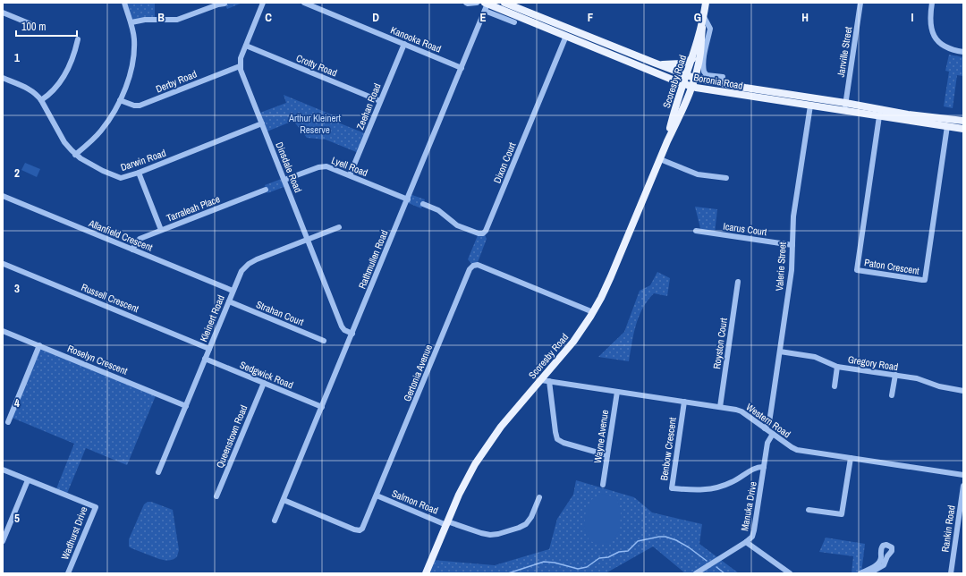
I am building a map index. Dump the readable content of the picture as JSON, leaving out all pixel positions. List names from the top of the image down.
{
  "streets": {
    "main road": ["Scoresby Road", "Boronia Road"],
    "street": [
      "Kanooka Road",
      "Janville Street",
      "Crotty Road",
      "Derby Road",
      "Zeehan Road",
      "Darwin Road",
      "Dixon Court",
      "Lyell Road",
      "Dinsdale Road",
      "Tarraleah Place",
      "Icarus Court",
      "Allanfield Crescent",
      "Rathmullen Road",
      "Valerie Street",
      "Paton Crescent",
      "Russell Crescent",
      "Strahan Court",
      "Kleinert Road",
      "Royston Court",
      "Roselyn Crescent",
      "Gregory Road",
      "Gertonia Avenue",
      "Sedgwick Road",
      "Western Road",
      "Queenstown Road",
      "Wayne Avenue",
      "Benbow Crescent",
      "Salmon Road",
      "Manuka Drive",
      "Rankin Road",
      "Wadhurst Drive"
    ]
  },
  "crossings": [
    ["Kanooka Road", "Zeehan Road"],
    ["Kanooka Road", "Rathmullen Road"],
    ["Janville Street", "Boronia Road"],
    ["Crotty Road", "Zeehan Road"],
    ["Derby Road", "Dinsdale Road"],
    ["Scoresby Road", "Boronia Road"],
    ["Scoresby Road", "Gertonia Avenue"],
    ["Scoresby Road", "Western Road"],
    ["Scoresby Road", "Salmon Road"],
    ["Boronia Road", "Dixon Court"],
    ["Boronia Road", "Rathmullen Road"],
    ["Boronia Road", "Valerie Street"],
    ["Boronia Road", "Paton Crescent"],
    ["Zeehan Road", "Lyell Road"],
    ["Darwin Road", "Dinsdale Road"],
    ["Lyell Road", "Dinsdale Road"],
    ["Lyell Road", "Rathmullen Road"],
    ["Dinsdale Road", "Rathmullen Road"],
    ["Dinsdale Road", "Kleinert Road"],
    ["Tarraleah Place", "Allanfield Crescent"],
    ["Icarus Court", "Valerie Street"],
    ["Allanfield Crescent", "Kleinert Road"],
    ["Rathmullen Road", "Gertonia Avenue"],
    ["Rathmullen Road", "Sedgwick Road"],
    ["Valerie Street", "Gregory Road"],
    ["Valerie Street", "Western Road"],
    ["Russell Crescent", "Kleinert Road"],
    ["Strahan Court", "Kleinert Road"],
    ["Kleinert Road", "Roselyn Crescent"],
    ["Kleinert Road", "Sedgwick Road"],
    ["Royston Court", "Western Road"],
    ["Gertonia Avenue", "Salmon Road"],
    ["Sedgwick Road", "Queenstown Road"],
    ["Western Road", "Wayne Avenue"],
    ["Western Road", "Benbow Crescent"],
    ["Western Road", "Manuka Drive"],
    ["Benbow Crescent", "Manuka Drive"]
  ],
  "parks": ["Arthur Kleinert Reserve"],
  "scale_bar": "100 m",
  "grid": {
    "columns": [
      "B",
      "C",
      "D",
      "E",
      "F",
      "G",
      "H",
      "I"
    ],
    "rows": [
      "1",
      "2",
      "3",
      "4",
      "5"
    ]
  }
}
